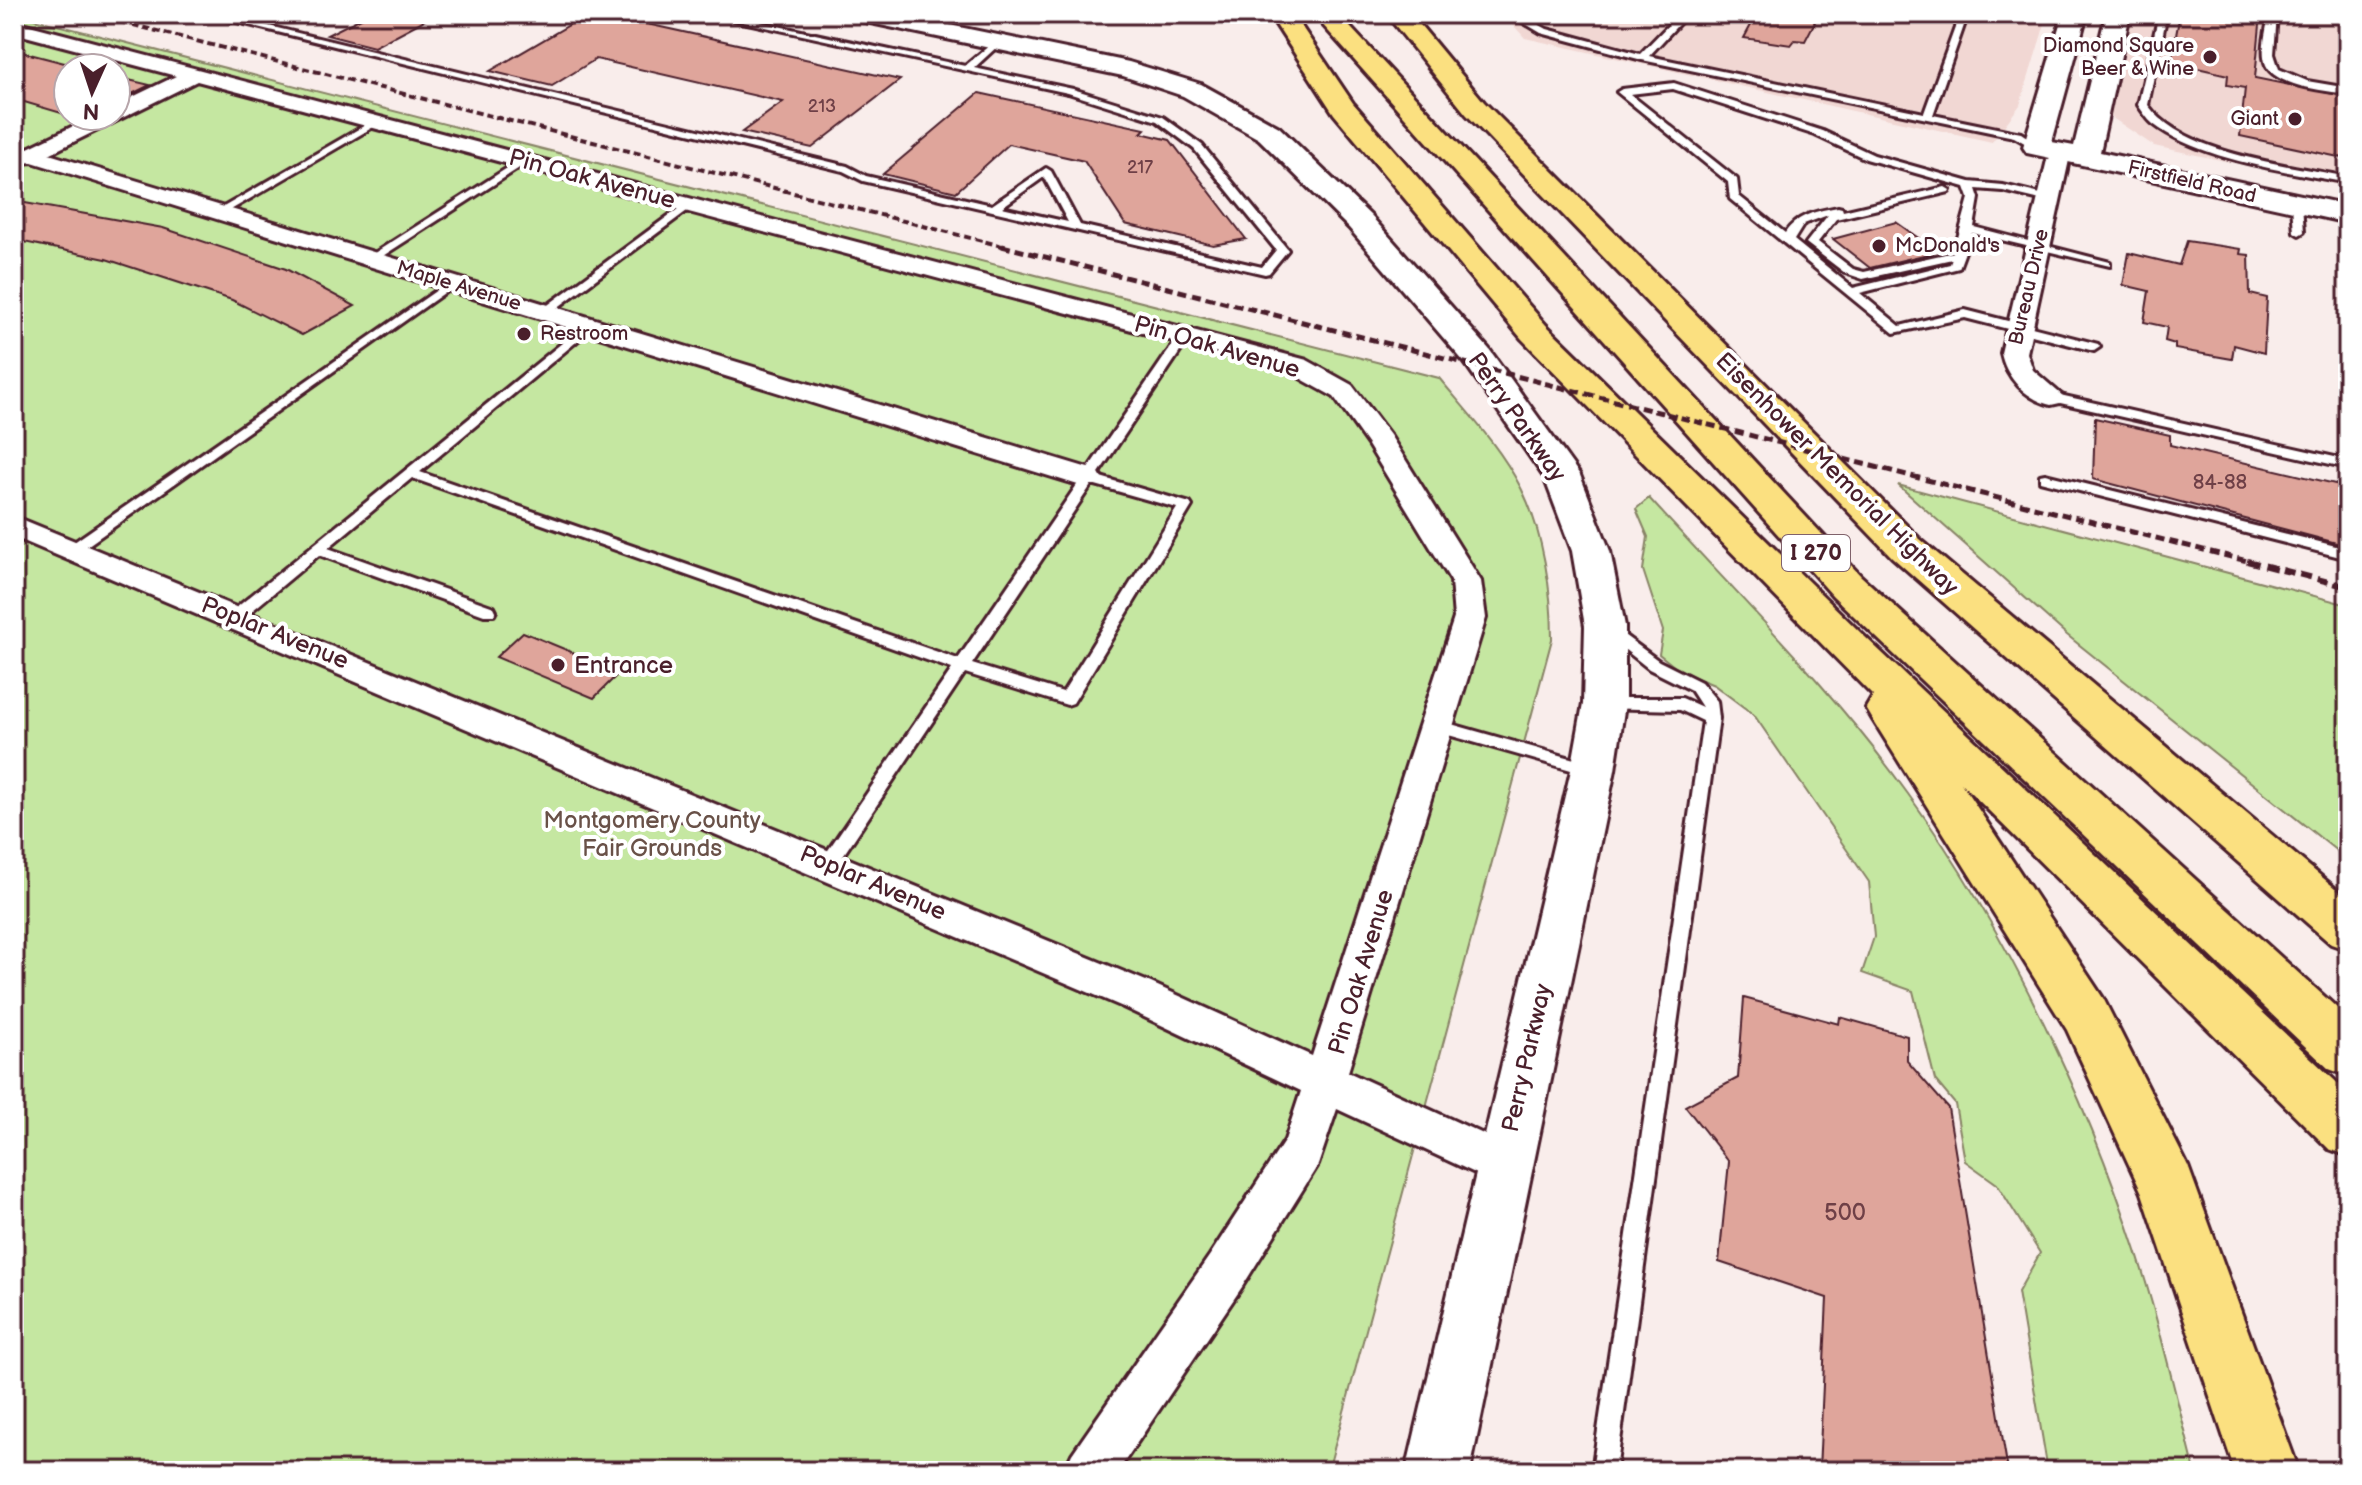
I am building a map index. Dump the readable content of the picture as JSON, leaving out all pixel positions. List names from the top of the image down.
{
  "streets": {
    "highway": ["Eisenhower Memorial Highway", "I 270"],
    "street": [
      "Pin Oak Avenue",
      "Firstfield Road",
      "Maple Avenue",
      "Bureau Drive",
      "Perry Parkway",
      "Poplar Avenue"
    ]
  },
  "crossings": [
    ["Pin Oak Avenue", "Poplar Avenue"],
    ["Firstfield Road", "Bureau Drive"],
    ["Perry Parkway", "Poplar Avenue"]
  ],
  "parks": ["Montgomery County Fair Grounds"],
  "places": [
    "Diamond Square Beer & Wine",
    "Giant",
    "McDonald's",
    "Restroom",
    "Entrance"
  ],
  "house_numbers": [
    "213",
    "217",
    "84-88",
    "500"
  ],
  "north": "bottom"
}
